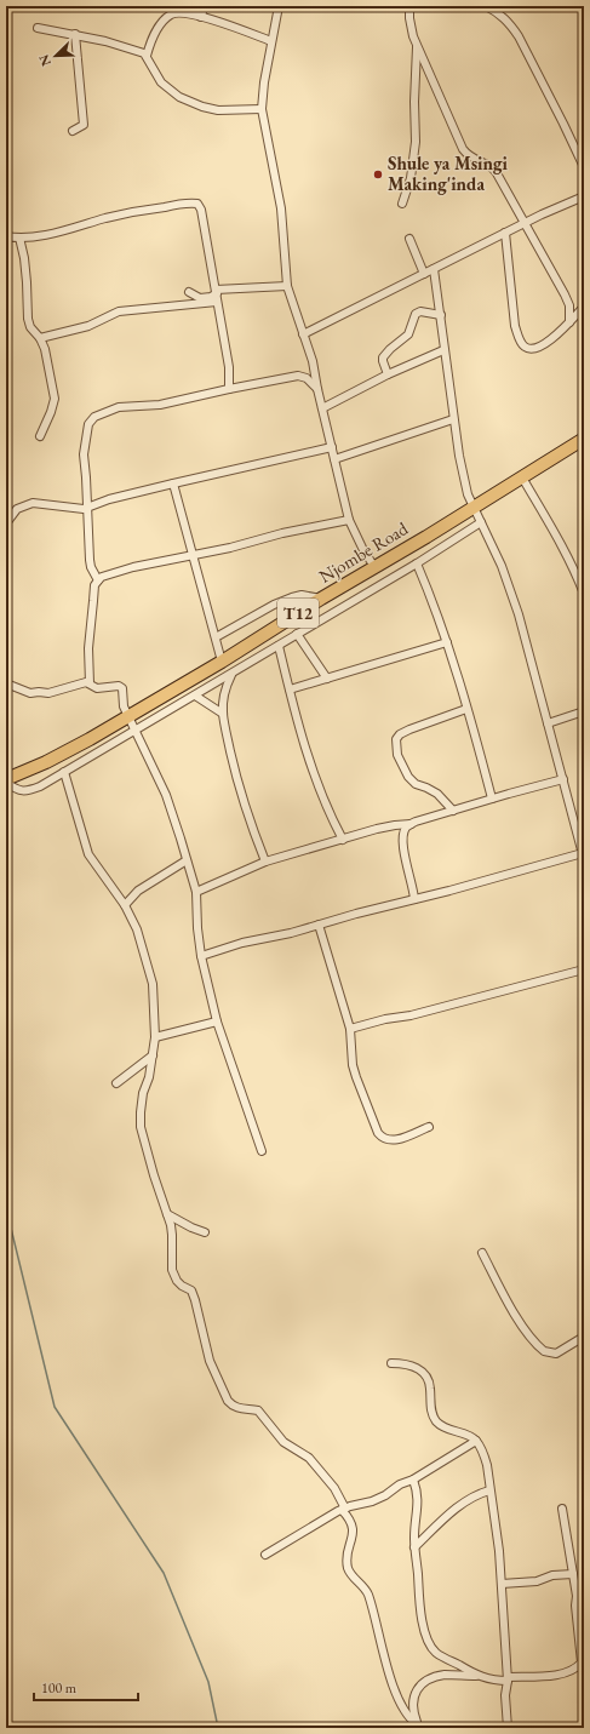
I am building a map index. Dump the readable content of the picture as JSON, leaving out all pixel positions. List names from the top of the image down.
{
  "streets": {
    "highway": ["Njombe Road", "T12"]
  },
  "places": ["Shule ya Msingi Making'inda"],
  "scale_bar": "100 m",
  "north": "bottom left"
}
